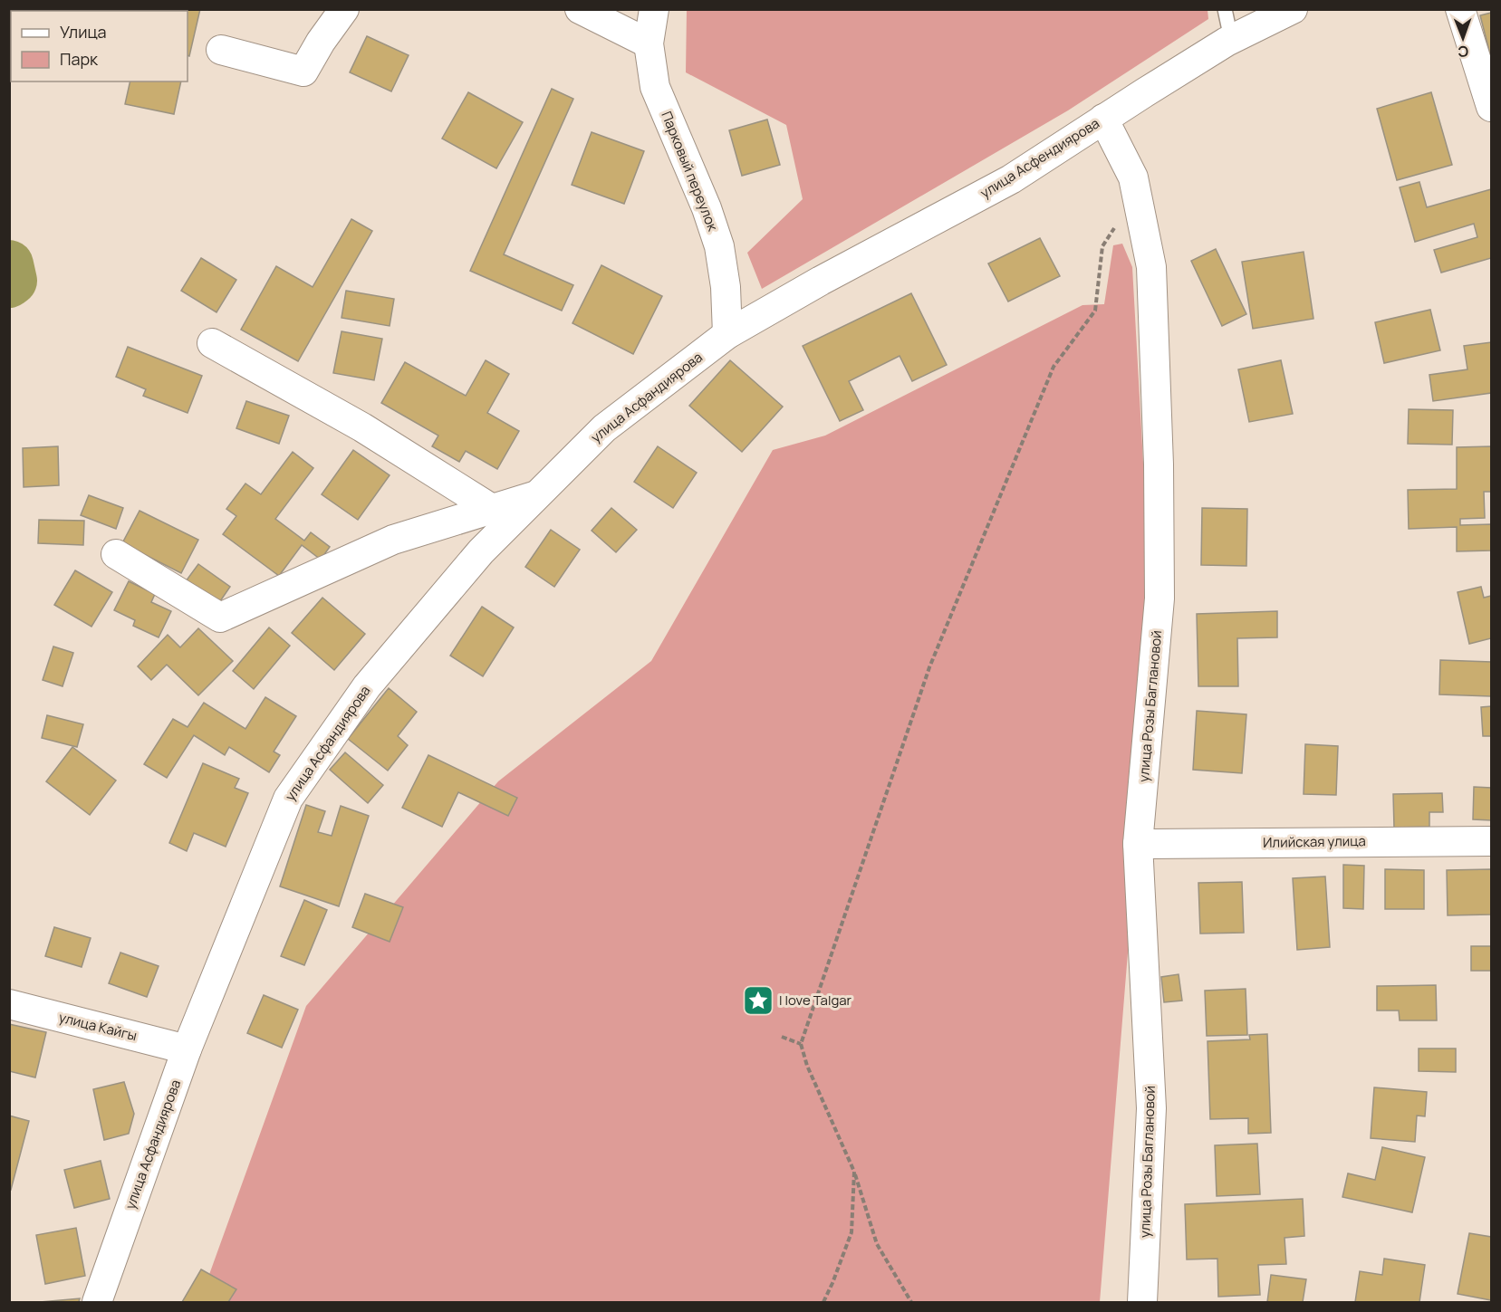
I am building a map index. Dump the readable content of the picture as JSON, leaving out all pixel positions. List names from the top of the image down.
{
  "streets": {
    "street": [
      "улица Асфендиярова",
      "Парковый переулок",
      "улица Асфандиярова",
      "улица Розы Баглановой",
      "Илийская улица",
      "улица Кайгы"
    ]
  },
  "crossings": [
    ["улица Асфендиярова", "Парковый переулок"],
    ["улица Асфендиярова", "улица Асфандиярова"],
    ["улица Асфендиярова", "улица Розы Баглановой"],
    ["Парковый переулок", "улица Асфандиярова"],
    ["улица Асфандиярова", "улица Кайгы"],
    ["улица Розы Баглановой", "Илийская улица"]
  ],
  "places": {
    "place": ["I love Talgar"]
  },
  "legend": ["Улица", "Парк"],
  "north": "bottom"
}
